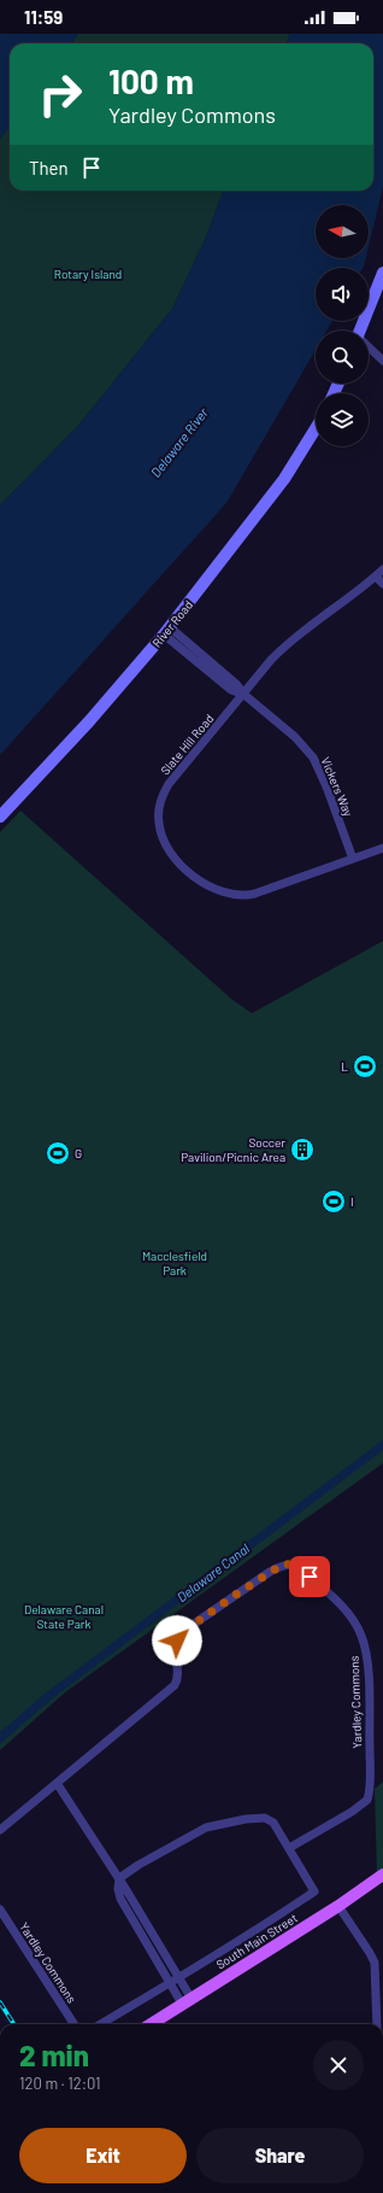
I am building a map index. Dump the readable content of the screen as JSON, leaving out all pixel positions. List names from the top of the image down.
{
  "streets": {
    "main road": ["River Road", "South Main Street"],
    "street": ["Slate Hill Road", "Vickers Way", "Yardley Commons"]
  },
  "crossings": [
    ["River Road", "Vickers Way"],
    ["Slate Hill Road", "Vickers Way"]
  ],
  "water": ["Delaware River", "Delaware Canal"],
  "parks": ["Rotary Island", "Macclesfield Park", "Delaware Canal State Park"],
  "places": {
    "sports": ["L", "G", "I"],
    "building": ["Soccer Pavilion/Picnic Area"]
  },
  "north": "left",
  "page": {
    "status": "11:59",
    "turn": ["100 m", "Yardley Commons"],
    "then": "Then",
    "heading": ["2 min", "120 m · 12:01"],
    "buttons": ["Exit", "Share"]
  }
}
